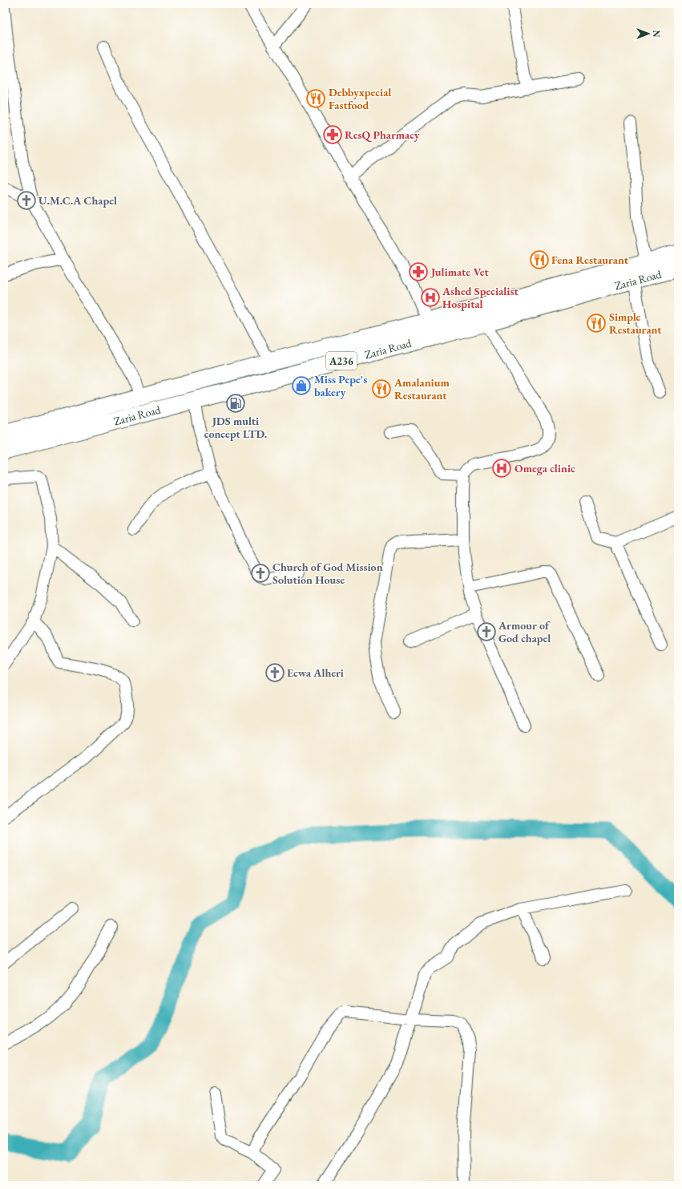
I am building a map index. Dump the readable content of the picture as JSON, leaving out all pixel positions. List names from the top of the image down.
{
  "streets": {
    "highway": ["Zaria Road", "A236"]
  },
  "crossings": [
    ["Zaria Road", "A236"]
  ],
  "places": {
    "restaurant": [
      "Debbyxpecial Fastfood",
      "Fena Restaurant",
      "Simple Restaurant",
      "Amalanium Restaurant"
    ],
    "pharmacy": ["ResQ Pharmacy", "Julimate Vet"],
    "church": [
      "U.M.C.A Chapel",
      "Church of God Mission Solution House",
      "Armour of God chapel",
      "Ecwa Alheri"
    ],
    "hospital": ["Ashed Specialist Hospital", "Omega clinic"],
    "shop": ["Miss Pepe's bakery"],
    "fuel station": ["JDS multi concept LTD."]
  },
  "north": "right"
}
